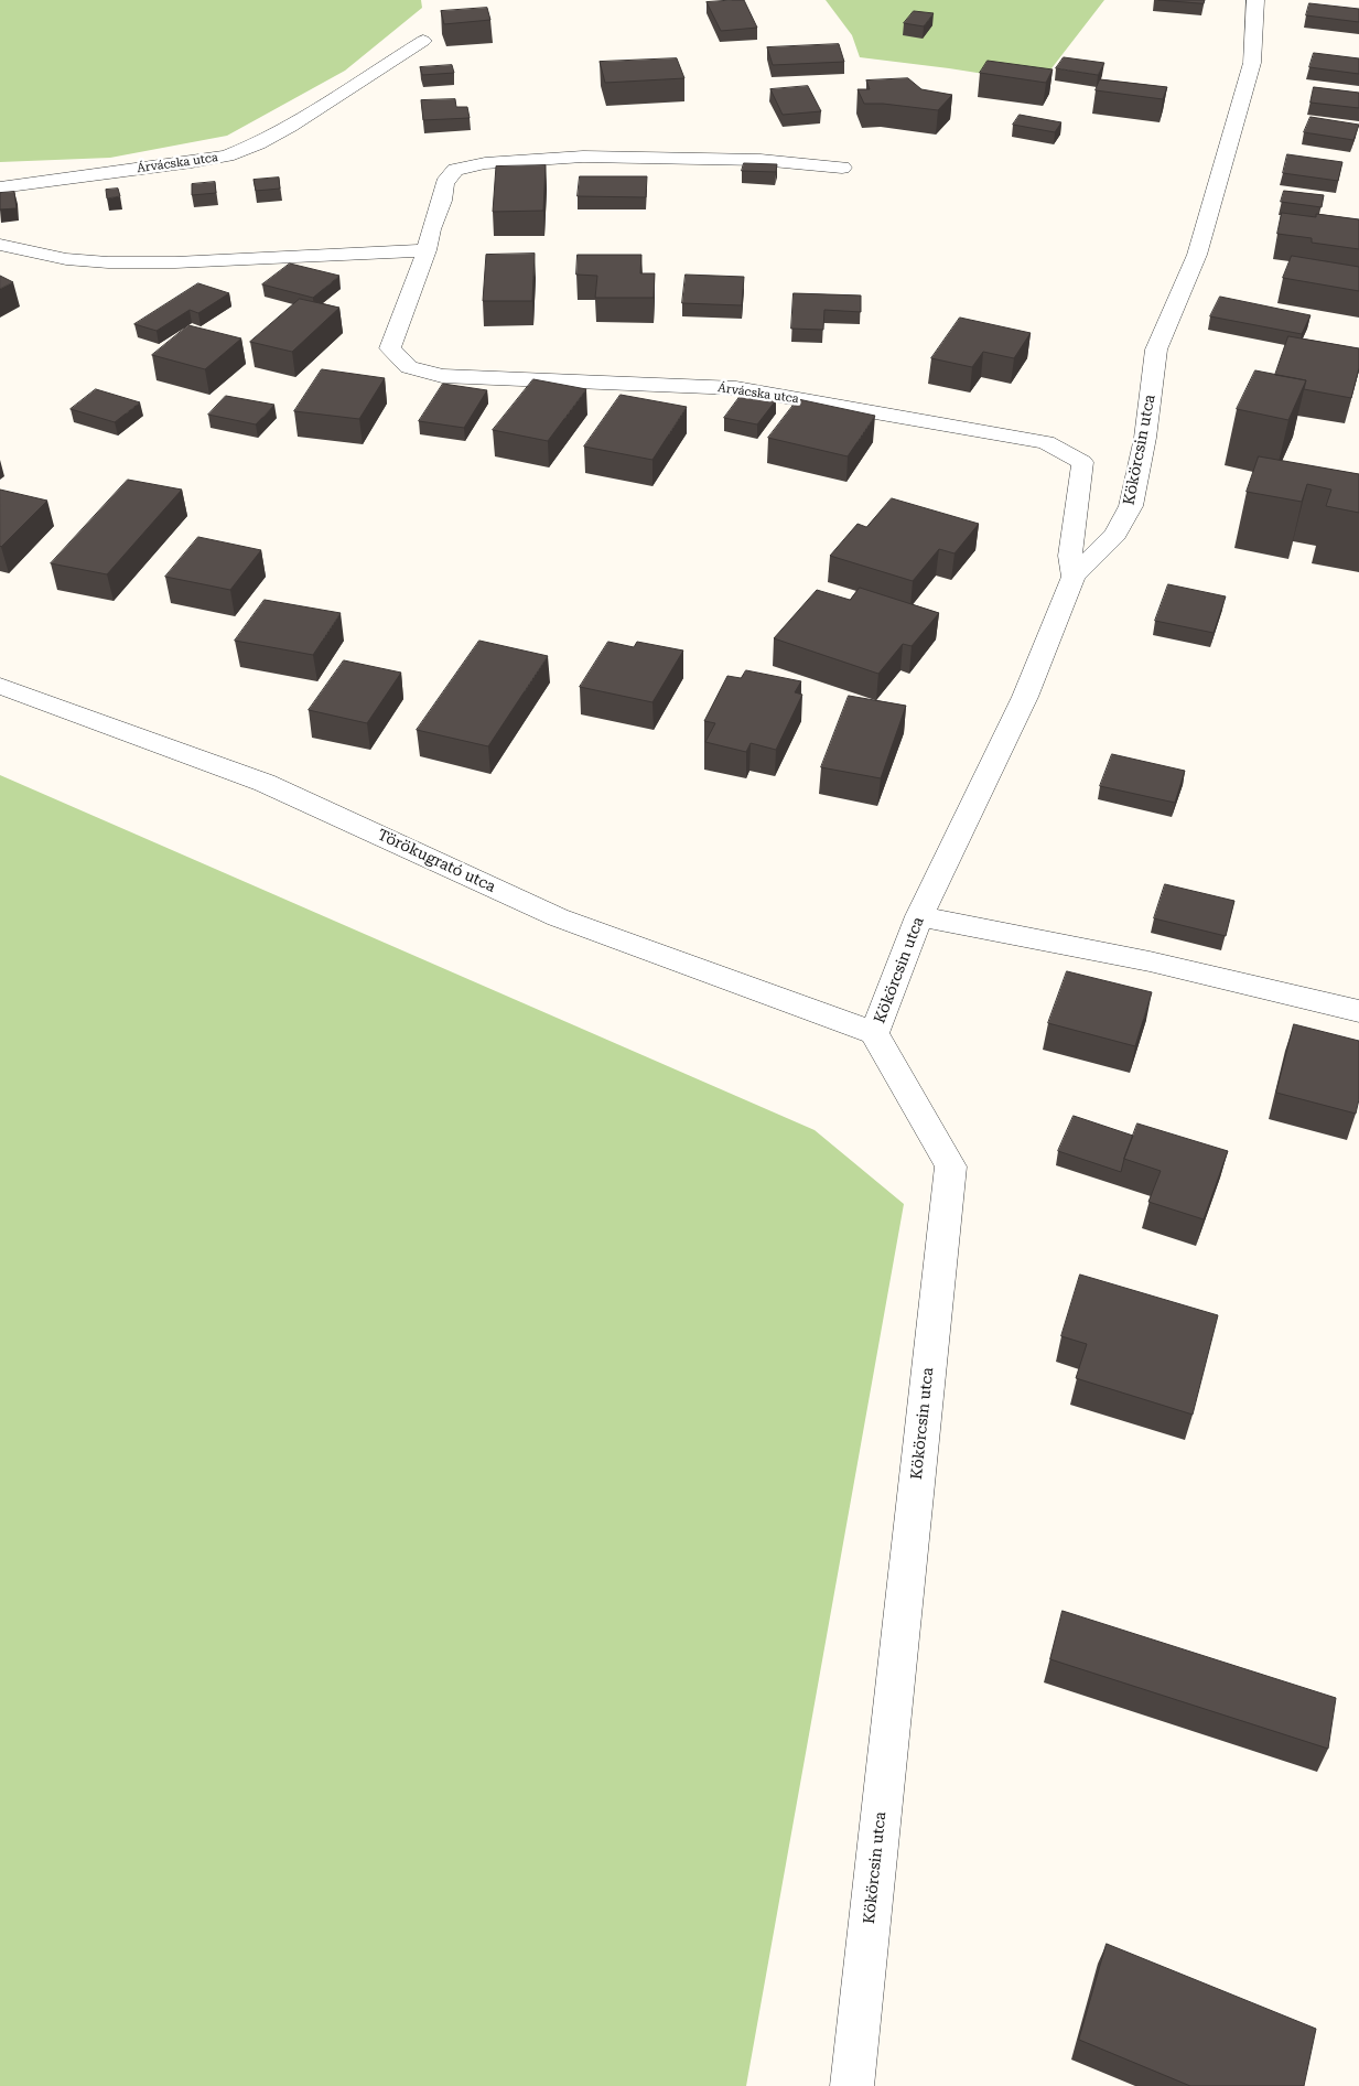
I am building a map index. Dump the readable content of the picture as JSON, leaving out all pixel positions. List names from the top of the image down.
{
  "streets": {
    "street": ["Árvácska utca", "Kökörcsin utca", "Törökugrató utca"]
  },
  "crossings": [
    ["Árvácska utca", "Kökörcsin utca"],
    ["Kökörcsin utca", "Törökugrató utca"]
  ]
}
